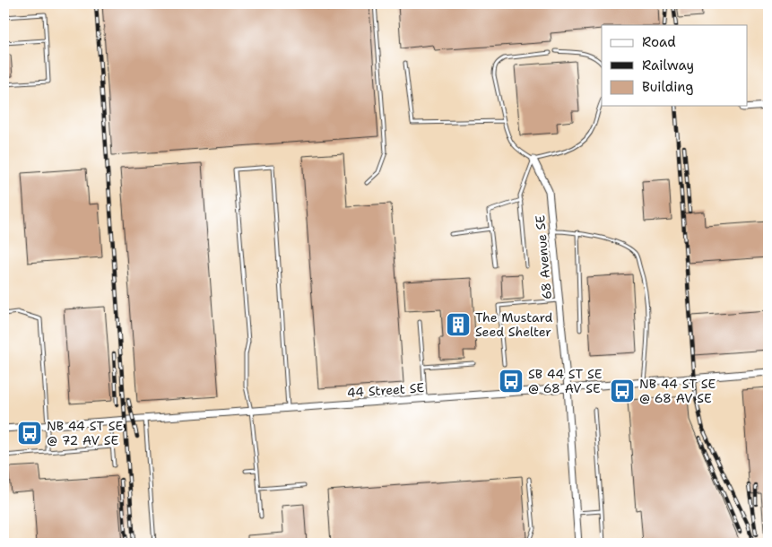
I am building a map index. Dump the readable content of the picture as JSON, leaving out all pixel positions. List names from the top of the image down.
{
  "streets": {
    "street": ["68 Avenue SE", "44 Street SE"]
  },
  "crossings": [
    ["68 Avenue SE", "44 Street SE"]
  ],
  "places": {
    "building": ["The Mustard Seed Shelter"],
    "bus stop": ["SB 44 ST SE @ 68 AV SE", "NB 44 ST SE @ 68 AV SE", "NB 44 ST SE @ 72 AV SE"]
  },
  "legend": ["Road", "Railway", "Building"]
}
